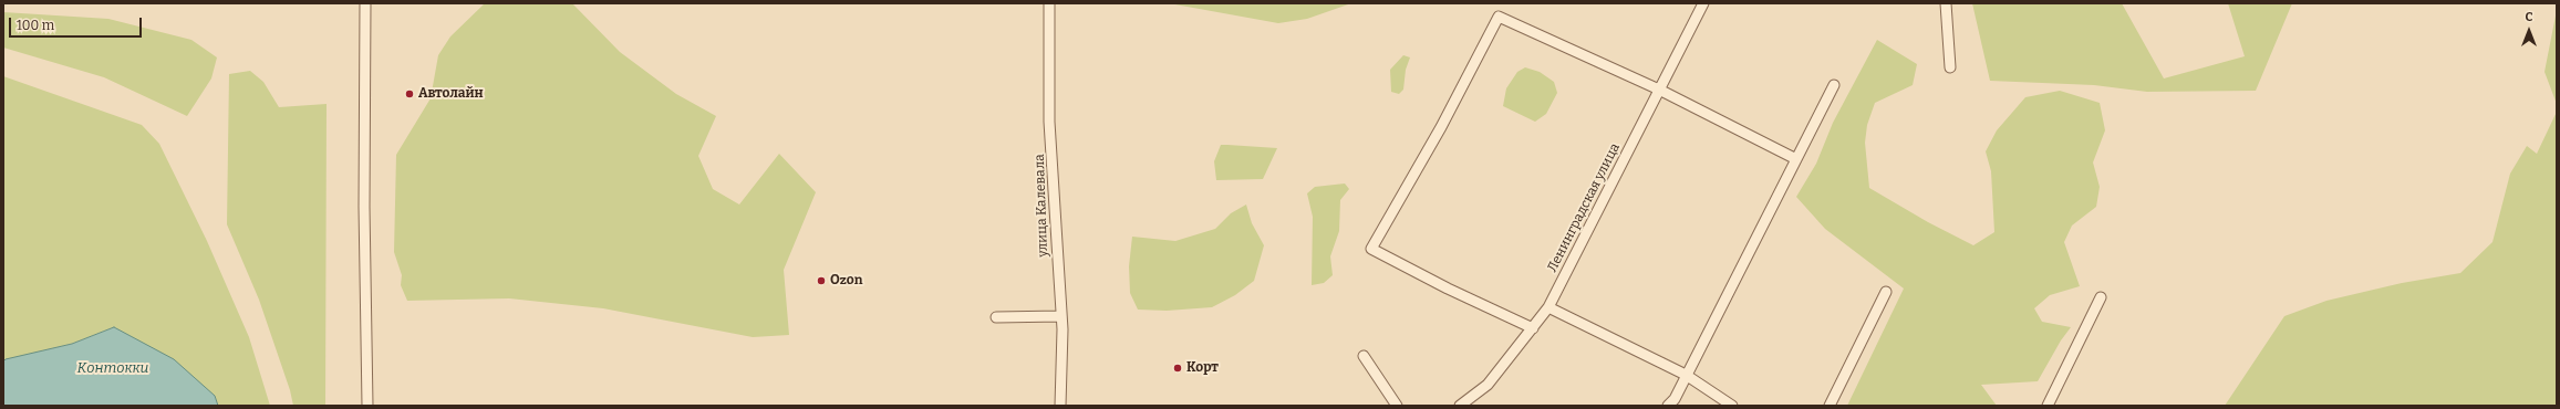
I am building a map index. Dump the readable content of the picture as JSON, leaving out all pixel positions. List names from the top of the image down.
{
  "streets": {
    "street": ["улица Калевала", "Ленинградская улица"]
  },
  "water": ["Контокки"],
  "places": ["Автолайн", "Ozon", "Корт"],
  "scale_bar": "100 m",
  "north": "top"
}
